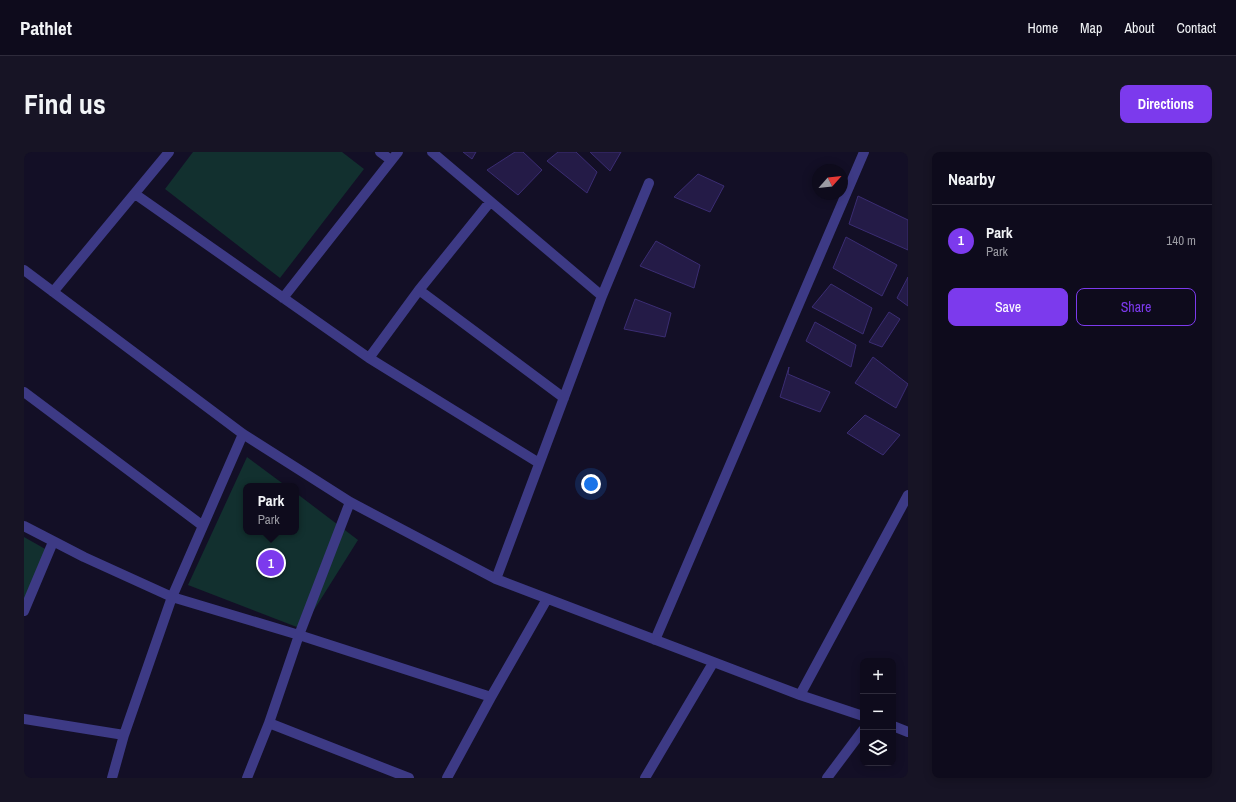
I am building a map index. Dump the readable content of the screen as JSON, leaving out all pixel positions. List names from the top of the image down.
{
  "north": "top right",
  "page": {
    "header": "Pathlet",
    "nav": [
      "Home",
      "Map",
      "About",
      "Contact"
    ],
    "title": "Find us",
    "buttons": [
      "Directions",
      ["Save", "Share"]
    ],
    "heading": "Nearby",
    "list": [
      {
        "mark": "1",
        "name": "Park",
        "note": "Park",
        "value": "140 m"
      }
    ],
    "popup": ["Park", "Park"],
    "pins": "1",
    "map_buttons": ["+", "−"]
  }
}
